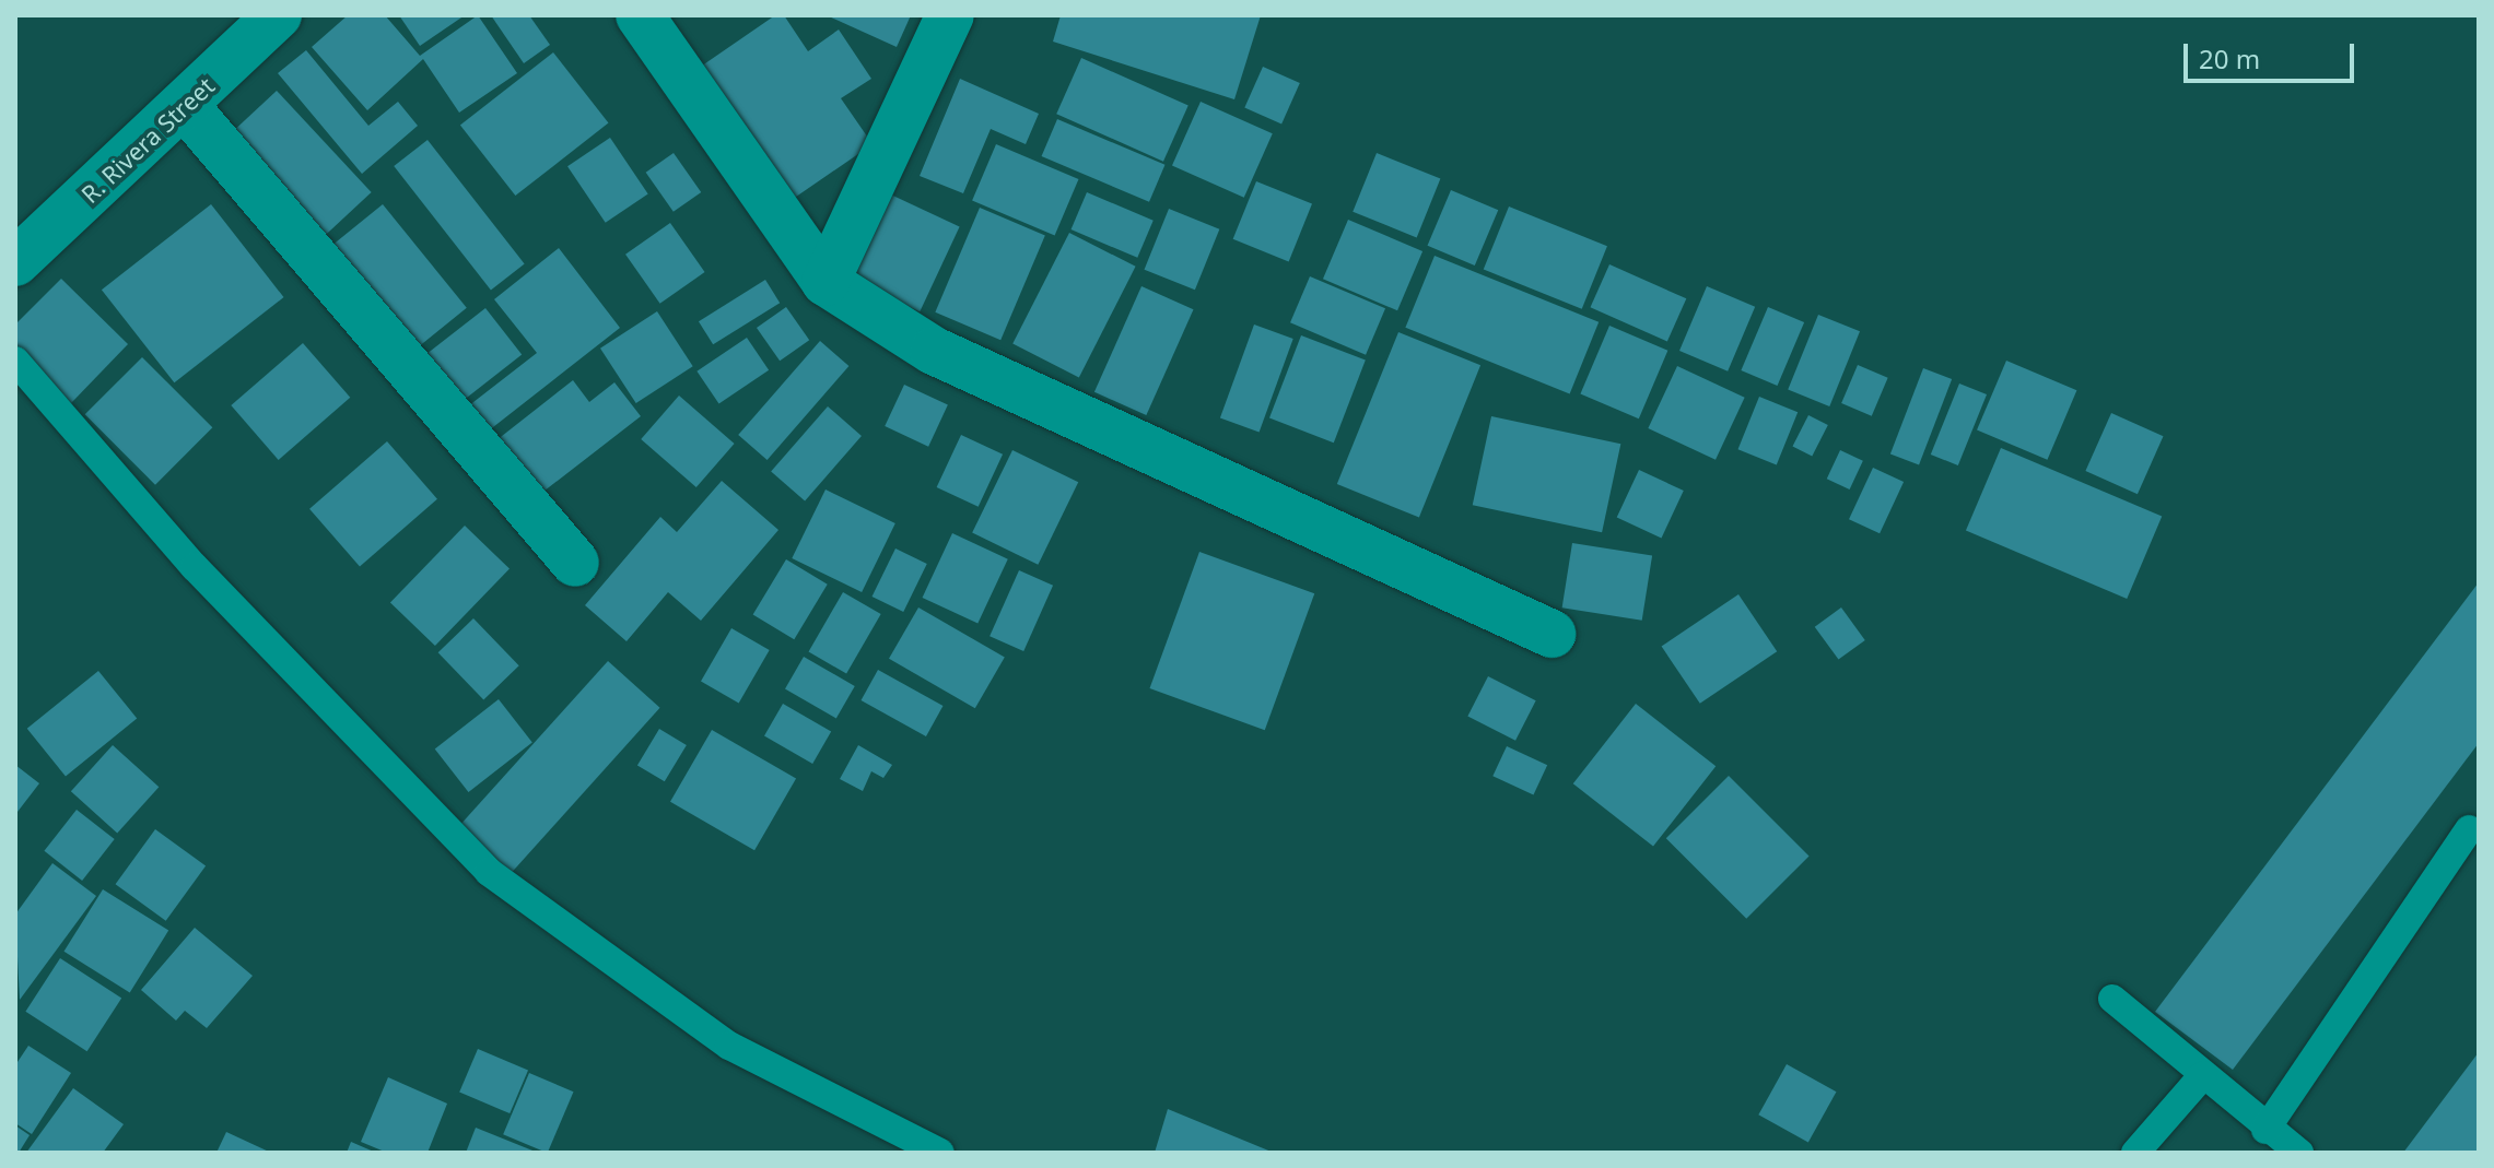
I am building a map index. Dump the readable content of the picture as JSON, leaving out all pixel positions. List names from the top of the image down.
{
  "streets": {
    "street": ["R. Rivera Street"]
  },
  "scale_bar": "20 m"
}
